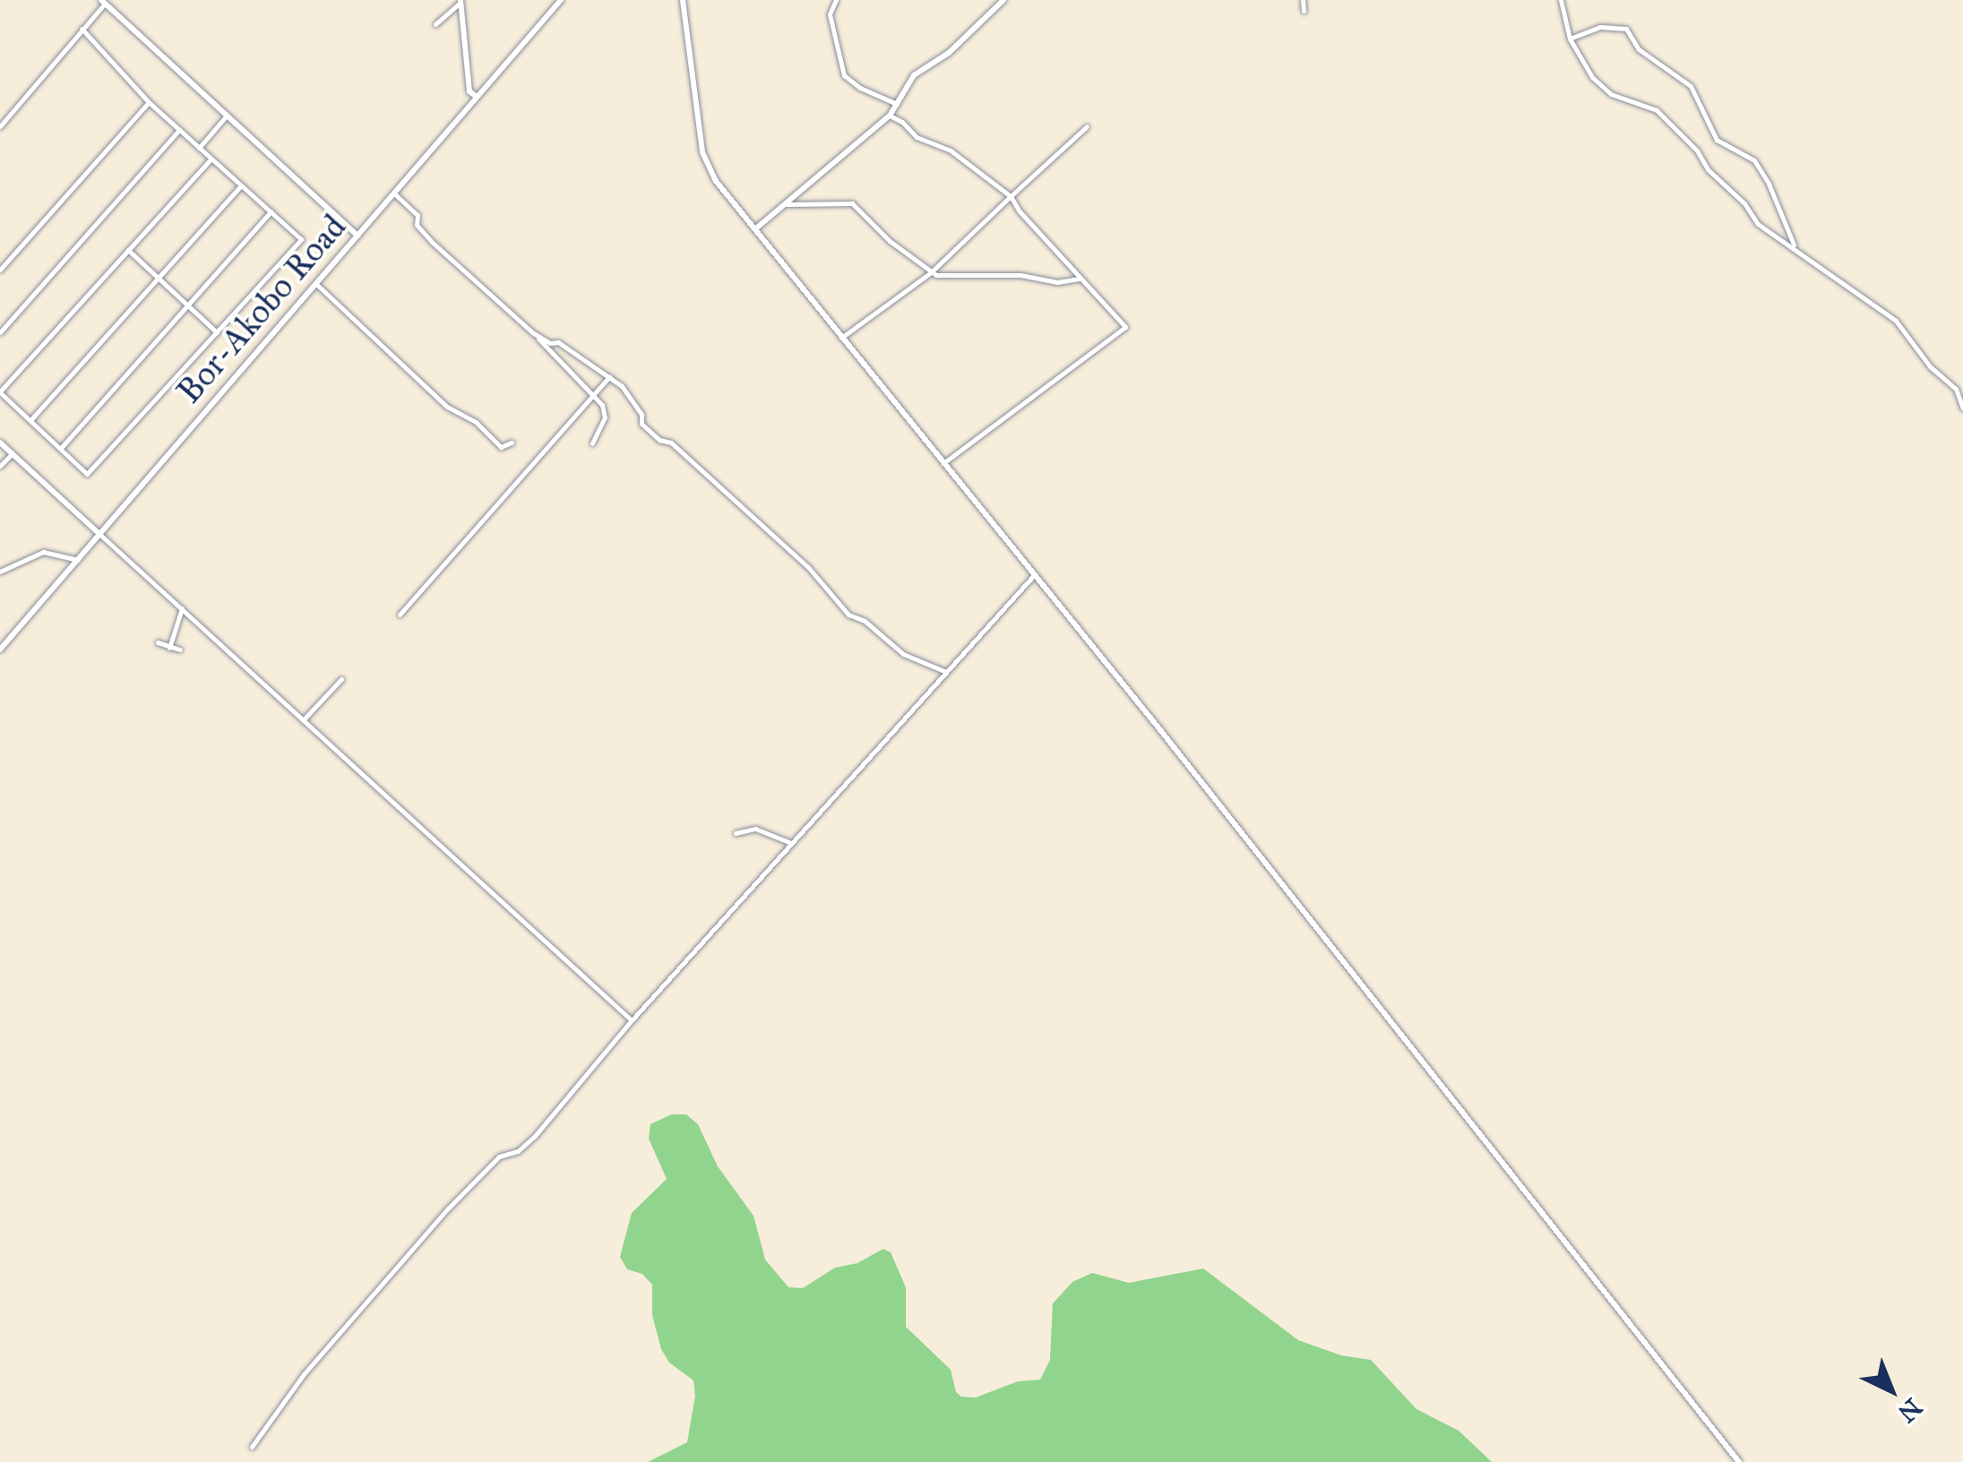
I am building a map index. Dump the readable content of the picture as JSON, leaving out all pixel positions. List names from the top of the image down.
{
  "streets": {
    "street": ["Bor-Akobo Road"]
  },
  "north": "bottom right"
}
